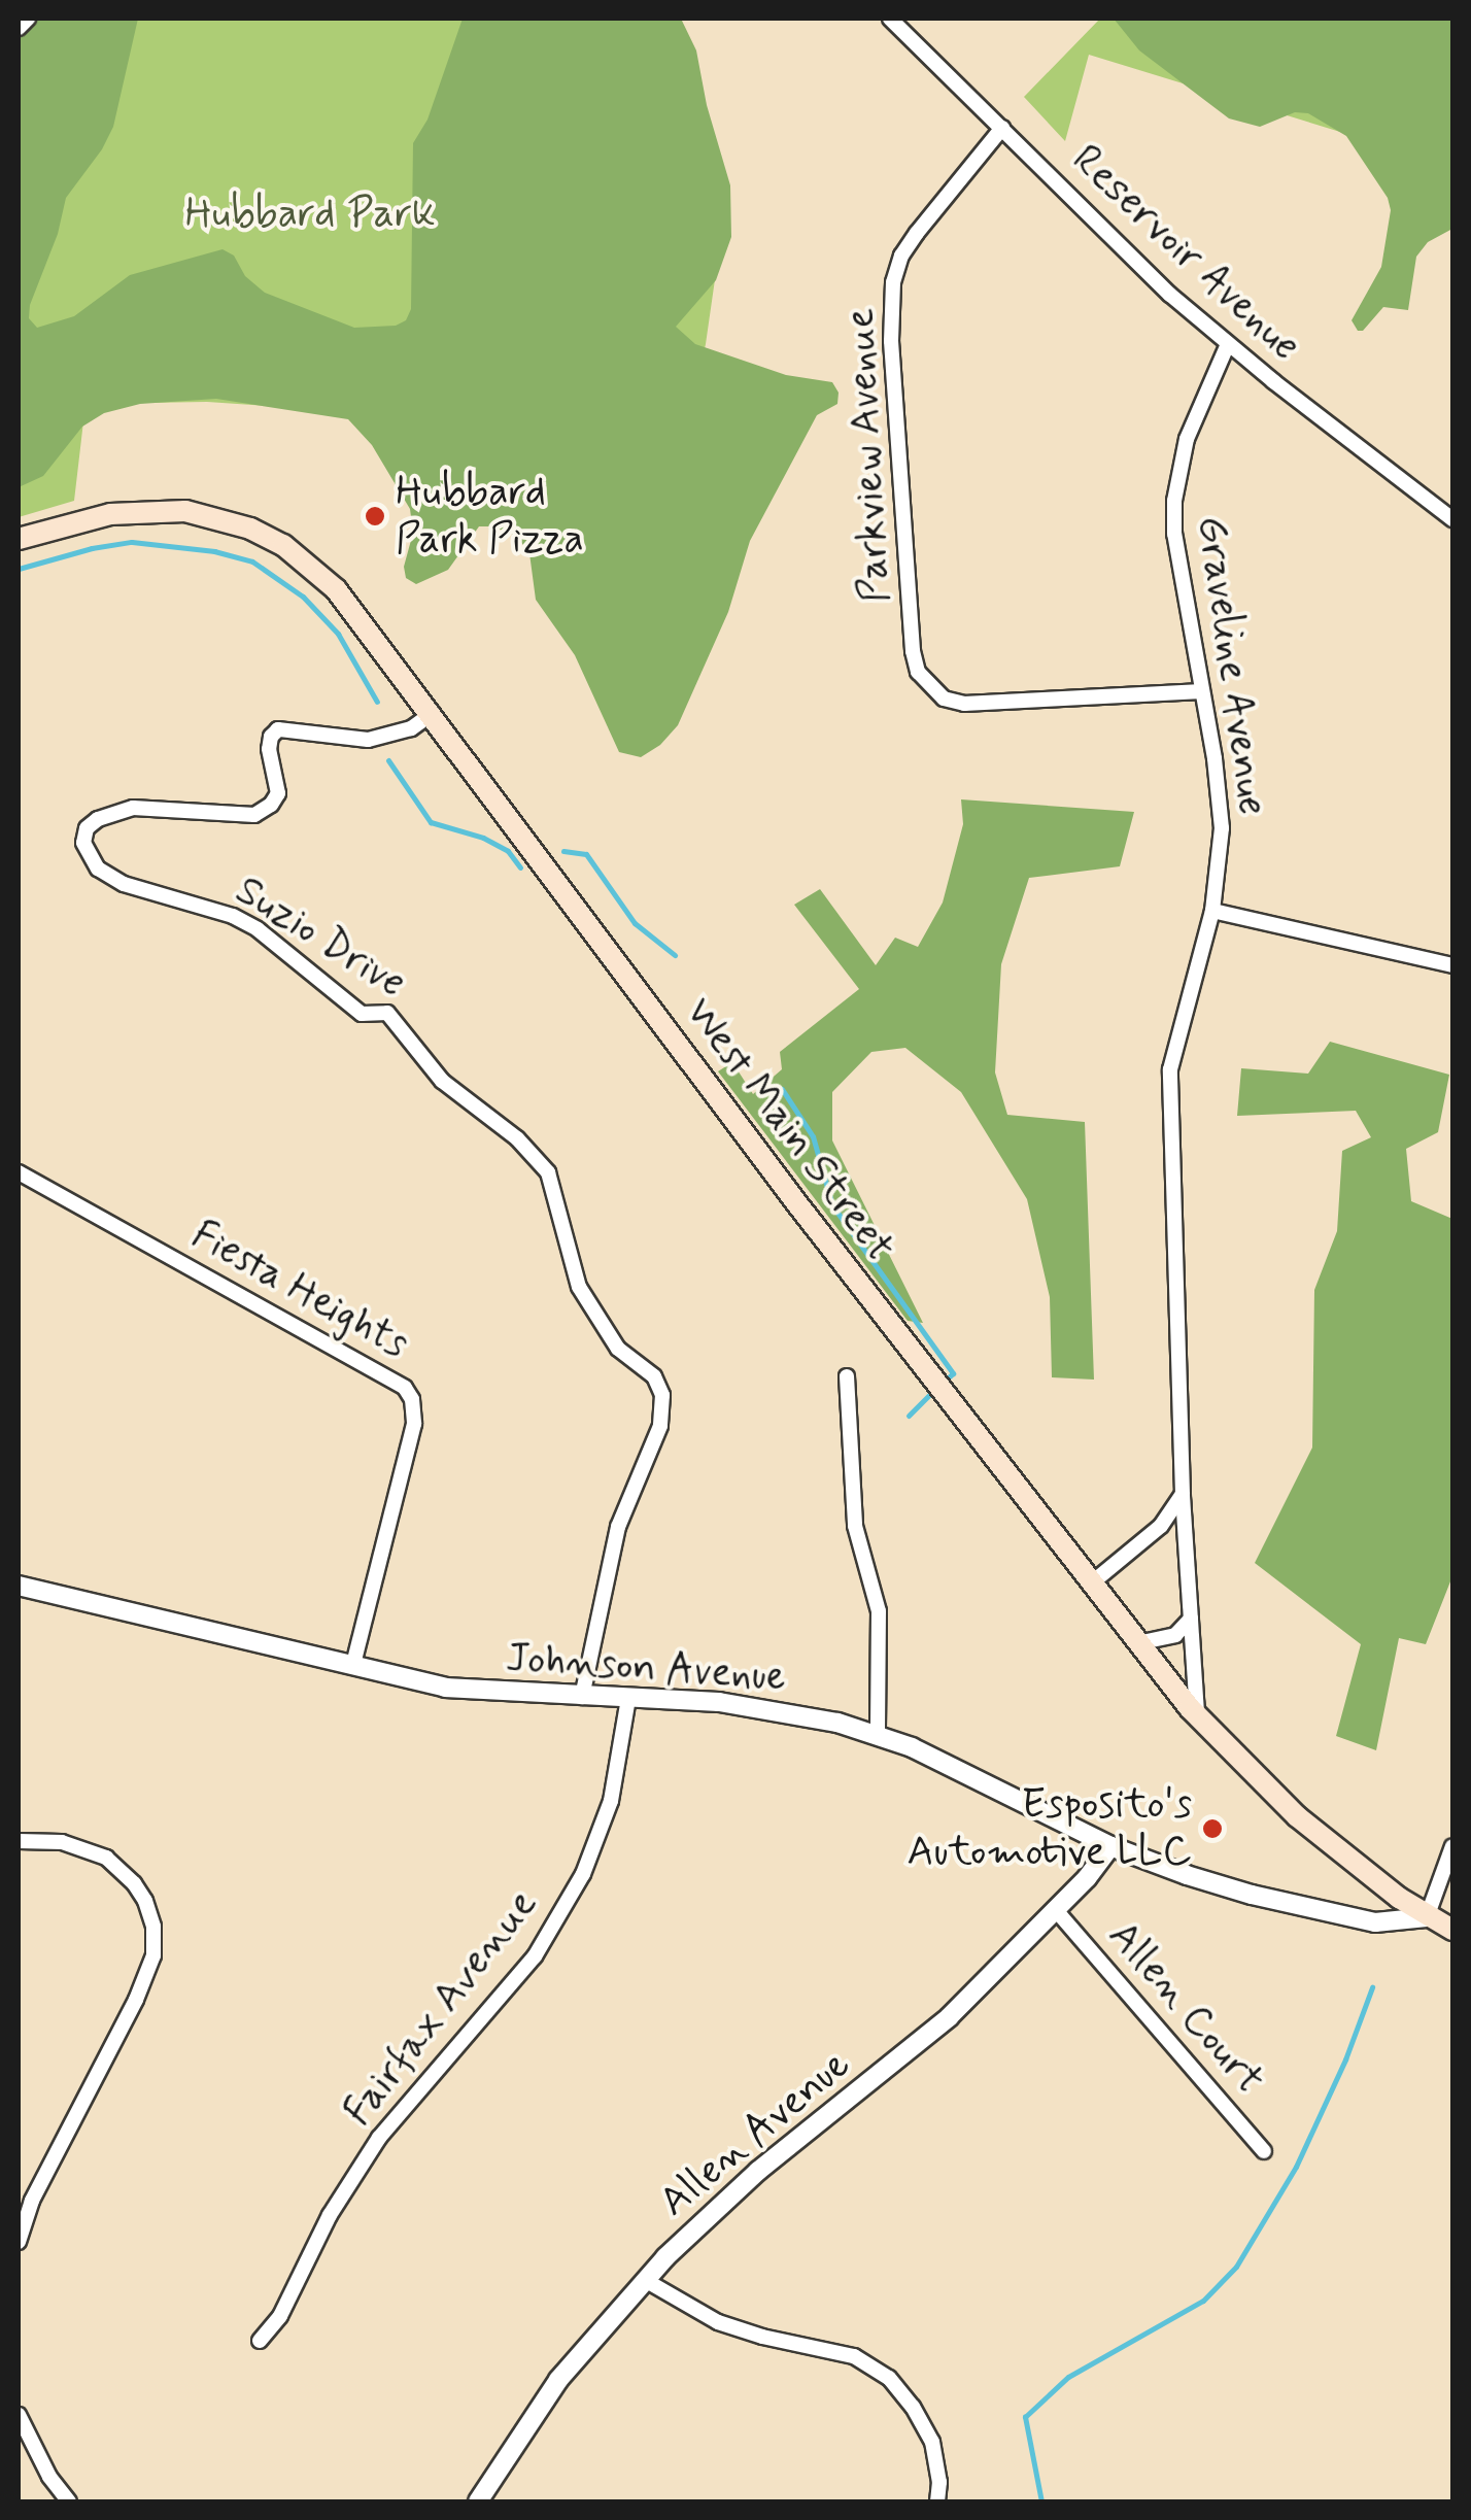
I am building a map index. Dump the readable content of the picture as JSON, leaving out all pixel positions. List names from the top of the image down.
{
  "streets": {
    "main road": ["West Main Street"],
    "street": [
      "Reservoir Avenue",
      "Parkview Avenue",
      "Graveline Avenue",
      "Suzio Drive",
      "Fiesta Heights",
      "Johnson Avenue",
      "Fairfax Avenue",
      "Allen Court",
      "Allen Avenue"
    ]
  },
  "crossings": [
    ["Reservoir Avenue", "Parkview Avenue"],
    ["Reservoir Avenue", "Graveline Avenue"],
    ["Parkview Avenue", "Graveline Avenue"],
    ["Graveline Avenue", "West Main Street"],
    ["Suzio Drive", "West Main Street"],
    ["Suzio Drive", "Johnson Avenue"],
    ["West Main Street", "Johnson Avenue"],
    ["Fiesta Heights", "Johnson Avenue"],
    ["Johnson Avenue", "Fairfax Avenue"],
    ["Johnson Avenue", "Allen Avenue"],
    ["Allen Court", "Allen Avenue"]
  ],
  "parks": ["Hubbard Park"],
  "places": ["Hubbard Park Pizza", "Esposito's Automotive LLC"]
}
